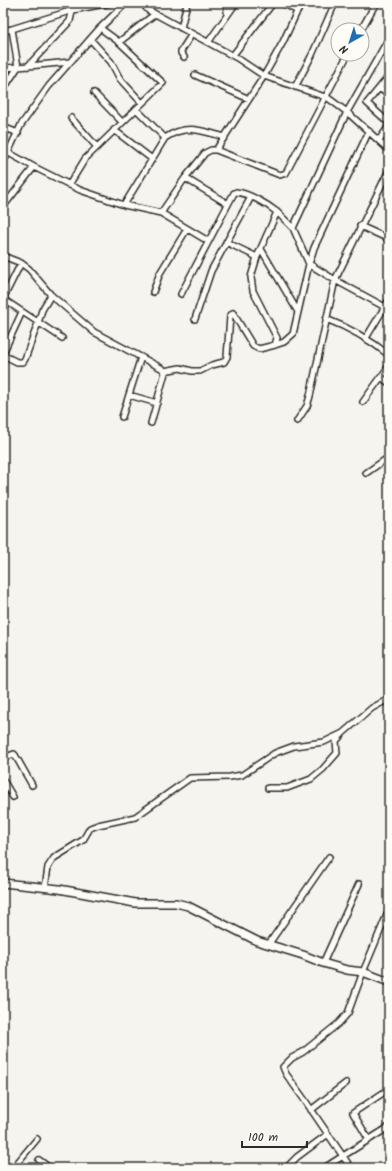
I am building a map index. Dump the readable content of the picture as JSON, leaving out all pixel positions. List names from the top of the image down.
{
  "scale_bar": "100 m",
  "north": "bottom left"
}
